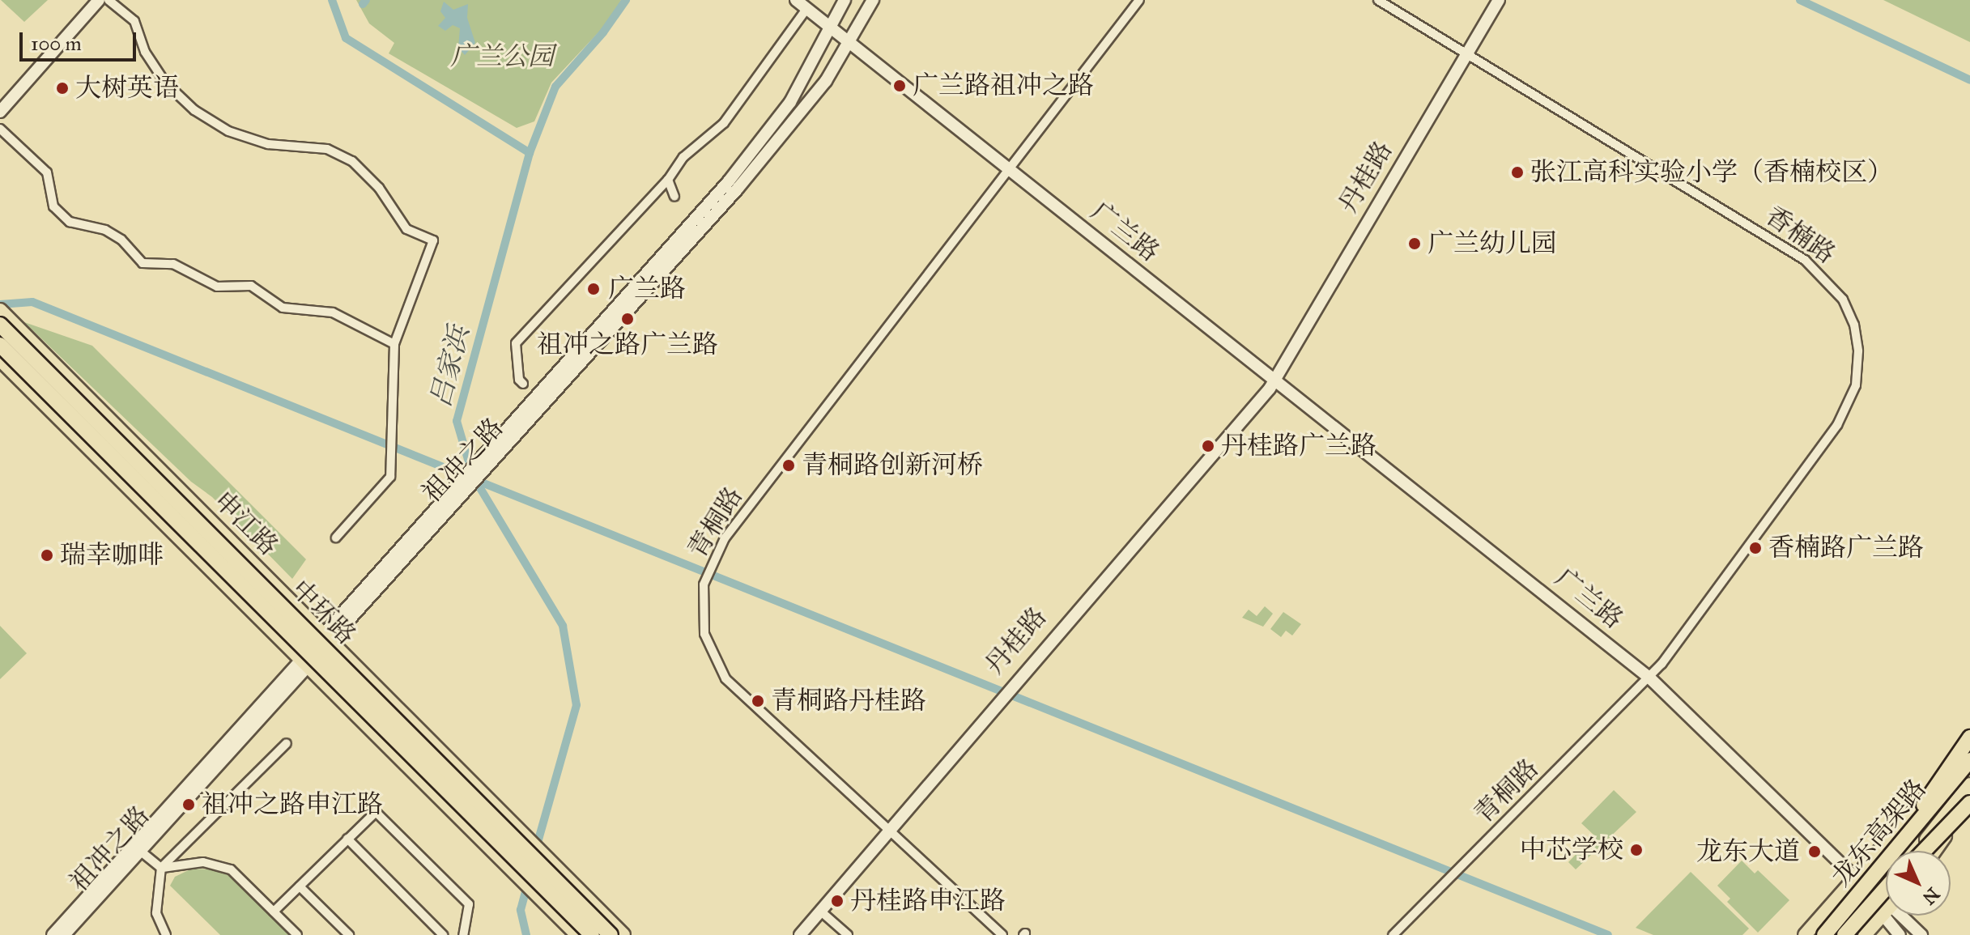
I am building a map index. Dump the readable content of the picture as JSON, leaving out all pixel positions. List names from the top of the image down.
{
  "streets": {
    "highway": ["中环路", "龙东高架路"],
    "main road": ["申江路"],
    "street": [
      "丹桂路",
      "广兰路",
      "香楠路",
      "祖冲之路",
      "青桐路"
    ]
  },
  "crossings": [
    ["丹桂路", "广兰路"],
    ["丹桂路", "香楠路"],
    ["丹桂路", "青桐路"],
    ["广兰路", "香楠路"],
    ["广兰路", "祖冲之路"],
    ["广兰路", "青桐路"],
    ["香楠路", "青桐路"],
    ["祖冲之路", "申江路"],
    ["申江路", "中环路"]
  ],
  "water": ["吕家浜"],
  "parks": ["广兰公园"],
  "places": [
    "广兰路祖冲之路",
    "大树英语",
    "张江高科实验小学（香楠校区）",
    "广兰幼儿园",
    "广兰路",
    "祖冲之路广兰路",
    "丹桂路广兰路",
    "青桐路创新河桥",
    "香楠路广兰路",
    "瑞幸咖啡",
    "青桐路丹桂路",
    "祖冲之路申江路",
    "中芯学校",
    "龙东大道",
    "丹桂路申江路"
  ],
  "scale_bar": "100 m",
  "north": "bottom right"
}
